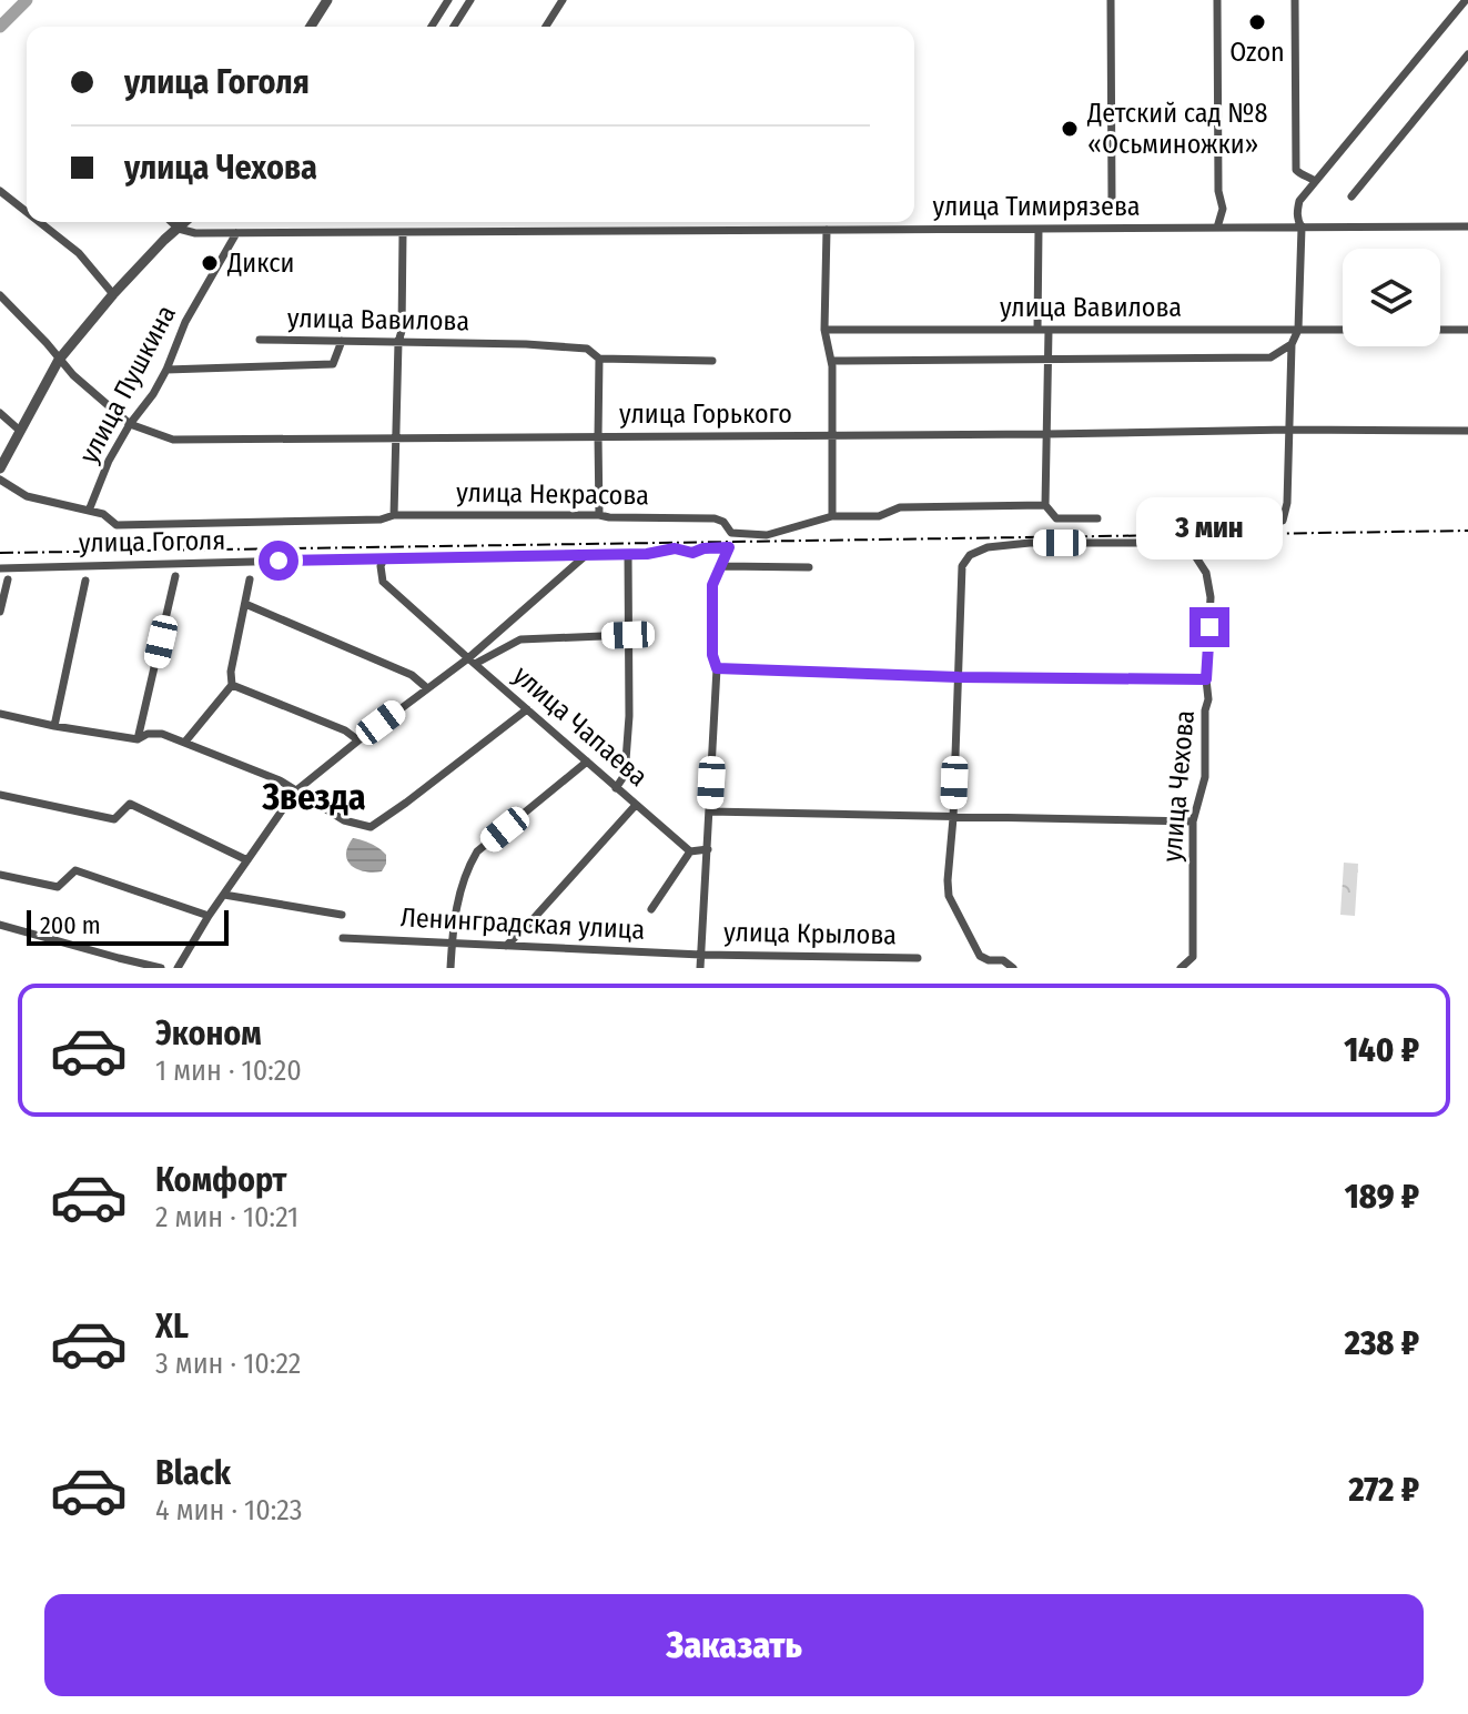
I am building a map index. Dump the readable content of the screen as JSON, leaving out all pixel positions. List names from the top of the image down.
{
  "streets": {
    "street": [
      "улица Тимирязева",
      "улица Вавилова",
      "улица Пушкина",
      "улица Горького",
      "улица Некрасова",
      "улица Гоголя",
      "улица Чапаева",
      "улица Чехова",
      "Ленинградская улица",
      "улица Крылова"
    ]
  },
  "crossings": [
    ["улица Тимирязева", "улица Пушкина"],
    ["улица Пушкина", "улица Горького"],
    ["улица Пушкина", "улица Некрасова"],
    ["улица Гоголя", "улица Чапаева"],
    ["Ленинградская улица", "улица Крылова"]
  ],
  "districts": ["Звезда"],
  "places": ["Ozon", "Детский сад №8 «Осьминожки»", "Дикси"],
  "scale_bar": "200 m",
  "page": {
    "banner": ["улица Гоголя", "улица Чехова"],
    "bubble": "3 мин",
    "scale": "200 m",
    "list": [
      {
        "name": "Эконом",
        "note": "1 мин · 10:20",
        "value": "140 ₽"
      },
      {
        "name": "Комфорт",
        "note": "2 мин · 10:21",
        "value": "189 ₽"
      },
      {
        "name": "XL",
        "note": "3 мин · 10:22",
        "value": "238 ₽"
      },
      {
        "name": "Black",
        "note": "4 мин · 10:23",
        "value": "272 ₽"
      }
    ],
    "buttons": "Заказать"
  }
}
